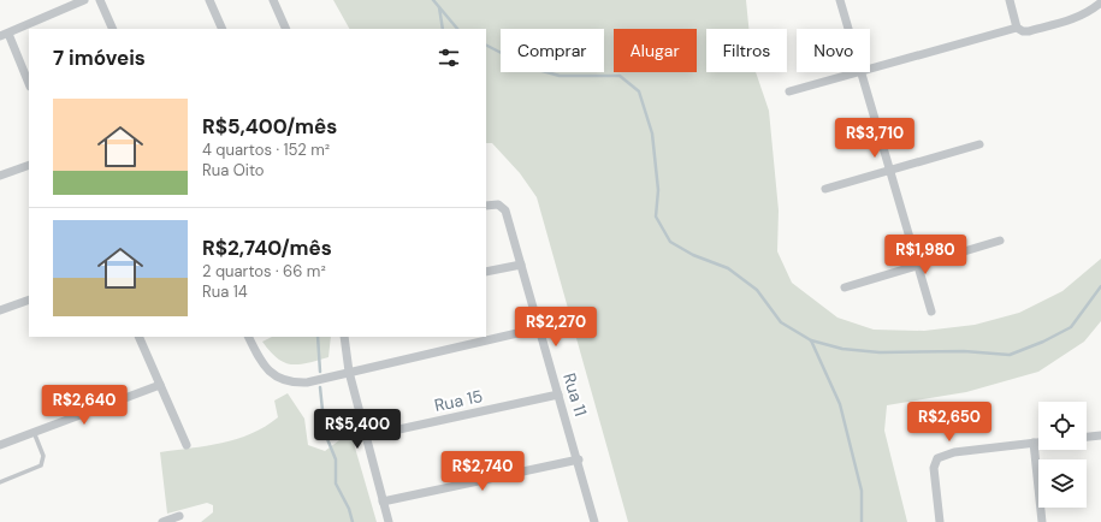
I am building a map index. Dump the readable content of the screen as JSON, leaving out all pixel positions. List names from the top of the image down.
{
  "streets": {
    "street": ["Rua 11", "Rua 15"]
  },
  "crossings": [
    ["Rua 11", "Rua 15"]
  ],
  "page": {
    "chip": [
      "Comprar",
      "Alugar",
      "Filtros",
      "Novo"
    ],
    "heading": "7 imóveis",
    "list": [
      {
        "name": "R$5,400/mês",
        "note": "4 quartos · 152 m² · Rua Oito"
      },
      {
        "name": "R$2,740/mês",
        "note": "2 quartos · 66 m² · Rua 14"
      }
    ],
    "price": [
      "R$3,710",
      "R$1,980",
      "R$2,270",
      "R$2,640",
      "R$2,650",
      "R$5,400",
      "R$2,740"
    ]
  }
}
